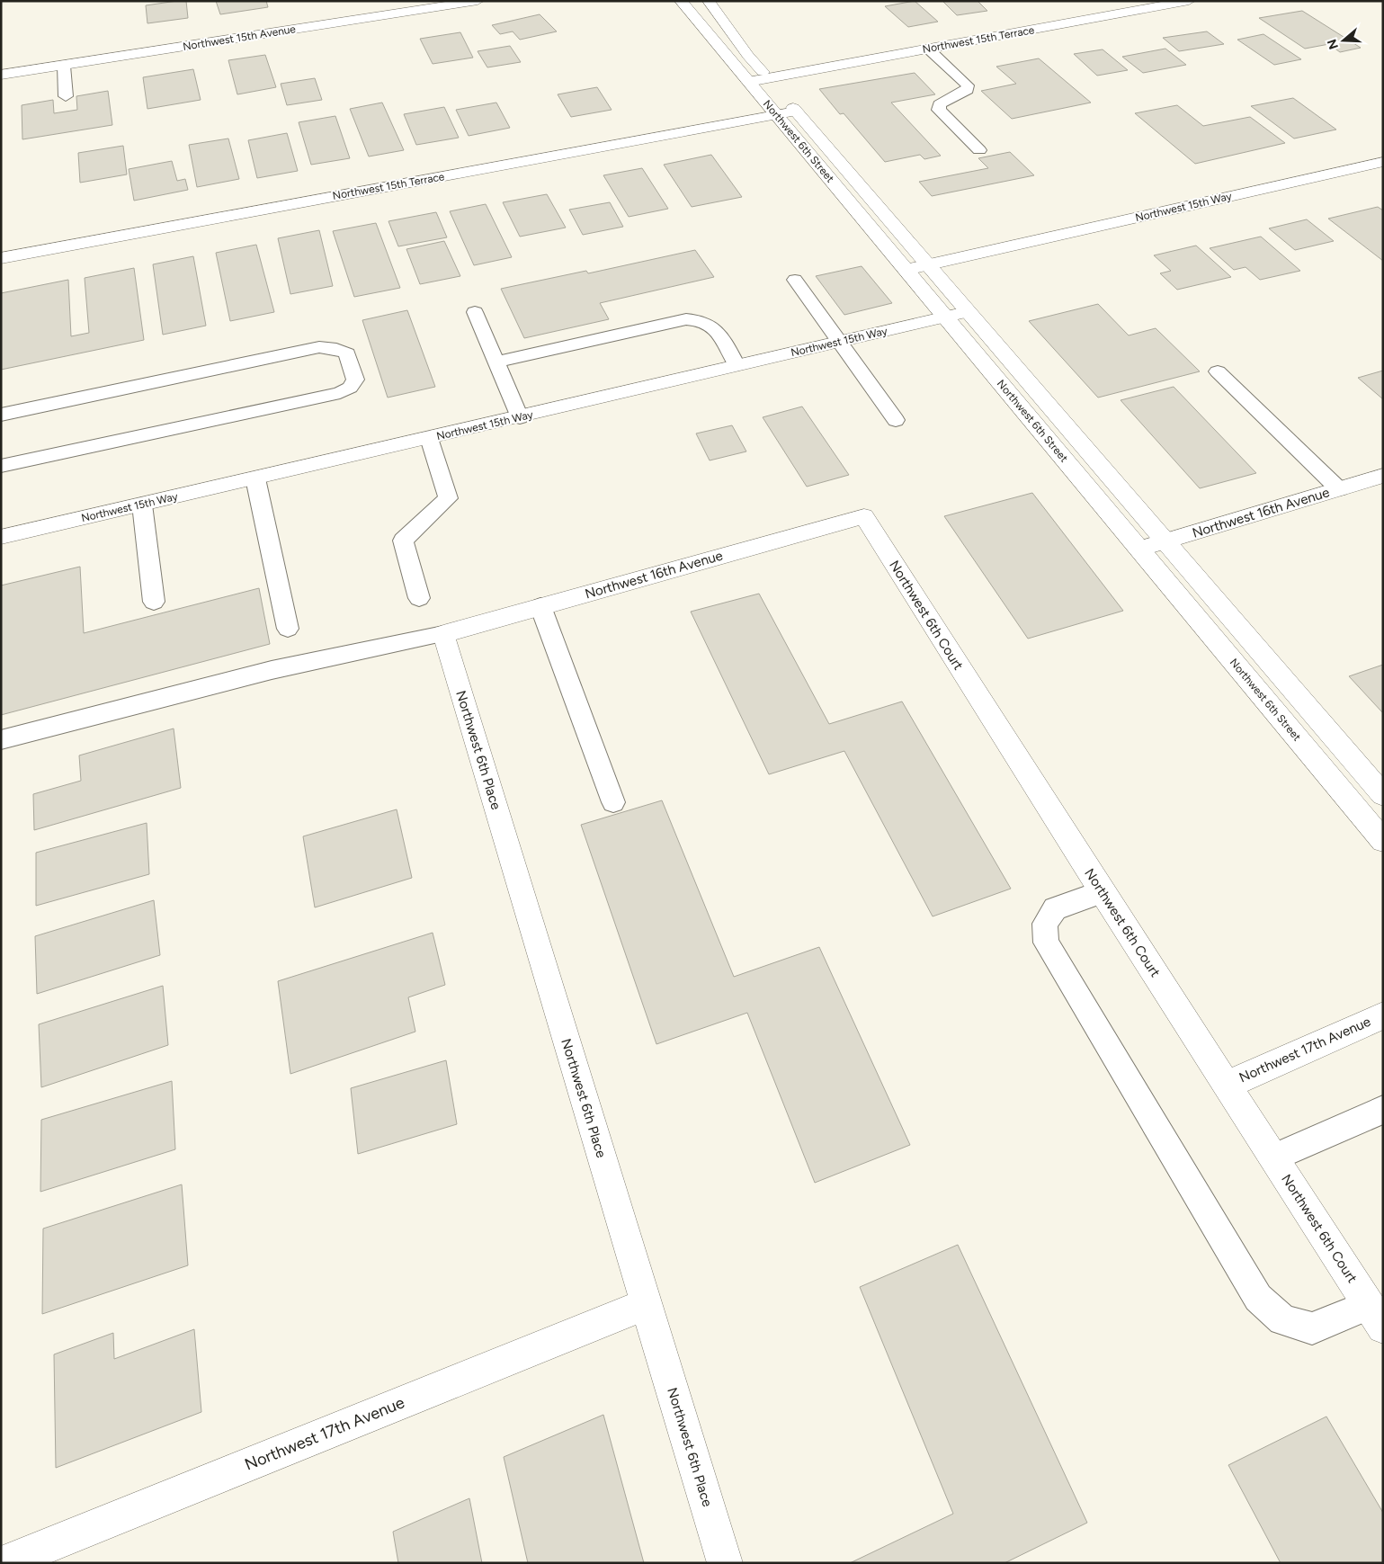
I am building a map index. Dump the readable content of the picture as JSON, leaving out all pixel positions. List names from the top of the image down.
{
  "streets": {
    "street": [
      "Northwest 15th Avenue",
      "Northwest 15th Terrace",
      "Northwest 6th Street",
      "Northwest 15th Way",
      "Northwest 16th Avenue",
      "Northwest 6th Court",
      "Northwest 6th Place",
      "Northwest 17th Avenue"
    ]
  },
  "crossings": [
    ["Northwest 15th Terrace", "Northwest 6th Street"],
    ["Northwest 6th Street", "Northwest 15th Way"],
    ["Northwest 6th Street", "Northwest 16th Avenue"],
    ["Northwest 16th Avenue", "Northwest 6th Court"],
    ["Northwest 16th Avenue", "Northwest 6th Place"],
    ["Northwest 6th Court", "Northwest 17th Avenue"],
    ["Northwest 6th Place", "Northwest 17th Avenue"]
  ],
  "north": "left"
}
